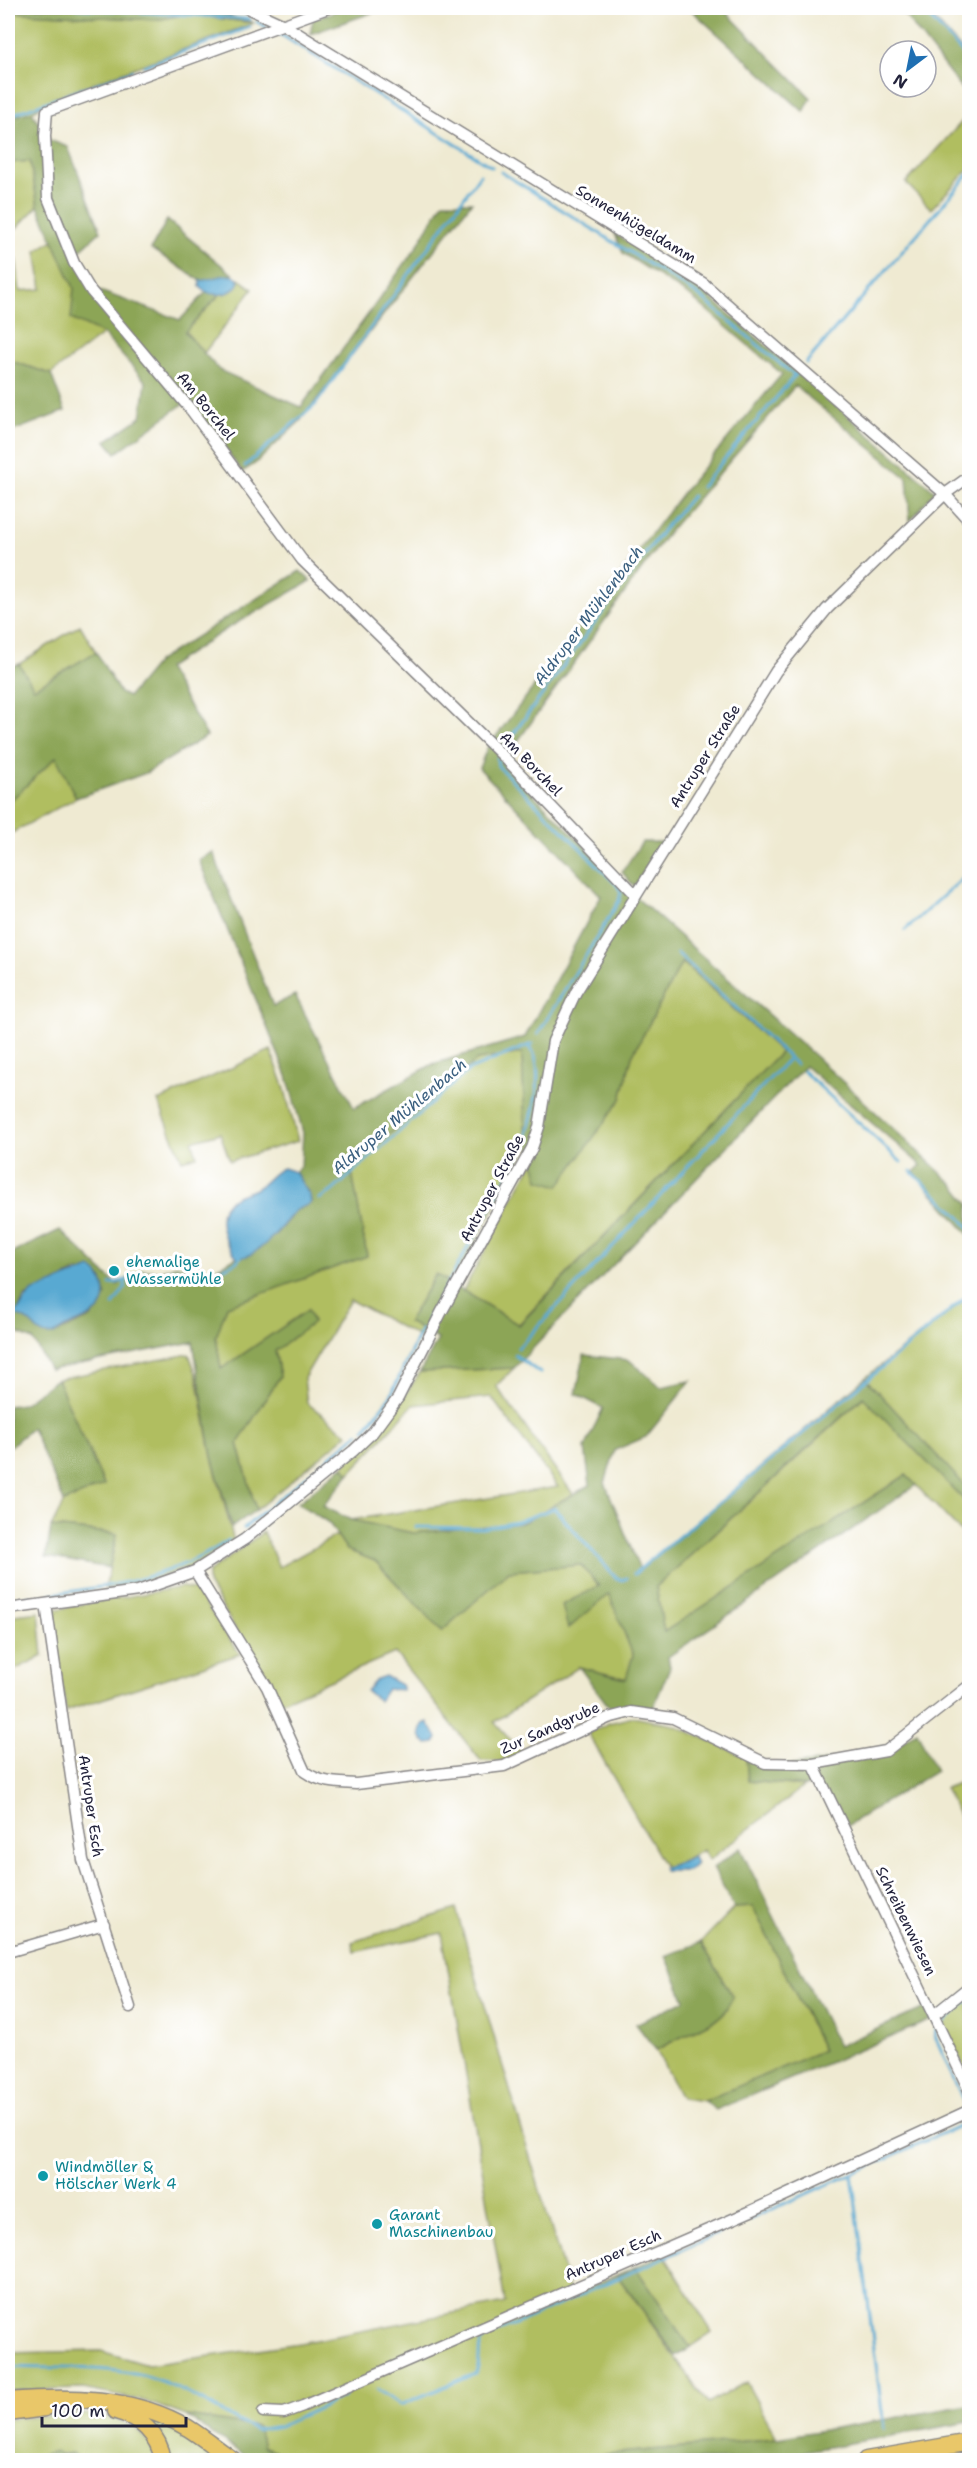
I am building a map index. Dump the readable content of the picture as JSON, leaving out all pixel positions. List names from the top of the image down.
{
  "streets": {
    "street": [
      "Sonnenhügeldamm",
      "Am Borchel",
      "Antruper Straße",
      "Zur Sandgrube",
      "Antruper Esch",
      "Schreibenwiesen"
    ]
  },
  "crossings": [
    ["Sonnenhügeldamm", "Am Borchel"],
    ["Sonnenhügeldamm", "Antruper Straße"],
    ["Am Borchel", "Antruper Straße"],
    ["Antruper Straße", "Zur Sandgrube"],
    ["Antruper Straße", "Antruper Esch"],
    ["Zur Sandgrube", "Schreibenwiesen"]
  ],
  "water": ["Aldruper Mühlenbach"],
  "places": ["ehemalige Wassermühle", "Windmöller & Hölscher Werk 4", "Garant Maschinenbau"],
  "scale_bar": "100 m",
  "north": "bottom left"
}
